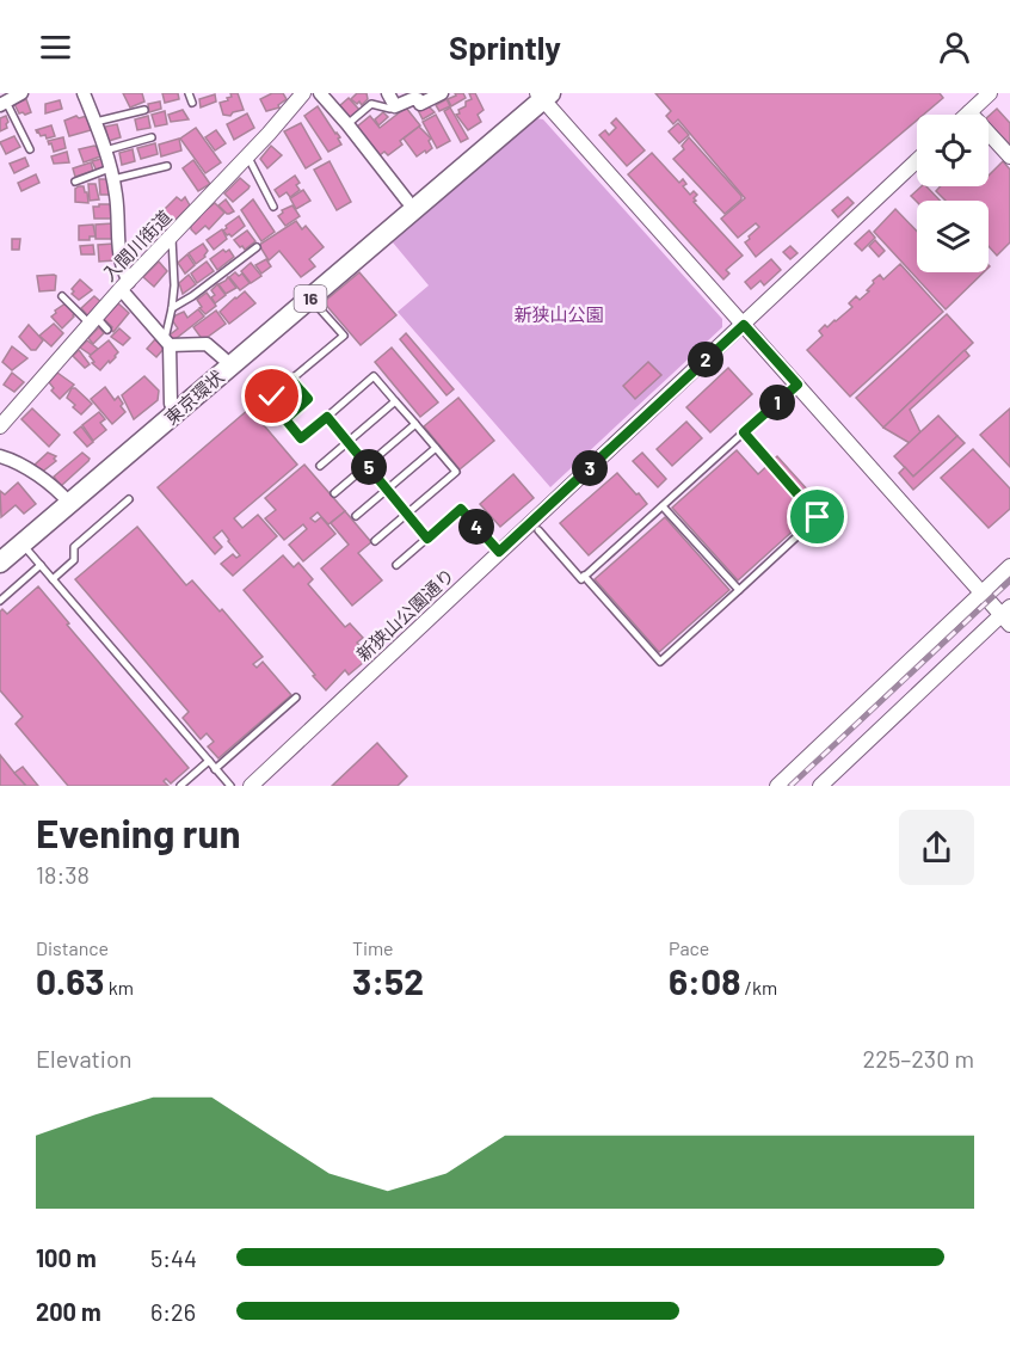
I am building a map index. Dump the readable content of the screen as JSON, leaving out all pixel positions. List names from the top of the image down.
{
  "streets": {
    "highway": ["16", "東京環状"],
    "street": ["入間川街道", "新狭山公園通り"]
  },
  "parks": ["新狭山公園"],
  "page": {
    "header": "Sprintly",
    "pins": [
      "2",
      "1",
      "5",
      "3",
      "4"
    ],
    "heading": ["Evening run", "18:38"],
    "stats": [
      ["Distance", "0.63 km"],
      ["Time", "3:52"],
      ["Pace", "6:08 /km"]
    ],
    "chart": ["Elevation", "225–230 m"],
    "list": [
      {
        "name": "100 m",
        "note": "5:44"
      },
      {
        "name": "200 m",
        "note": "6:26"
      }
    ]
  }
}
